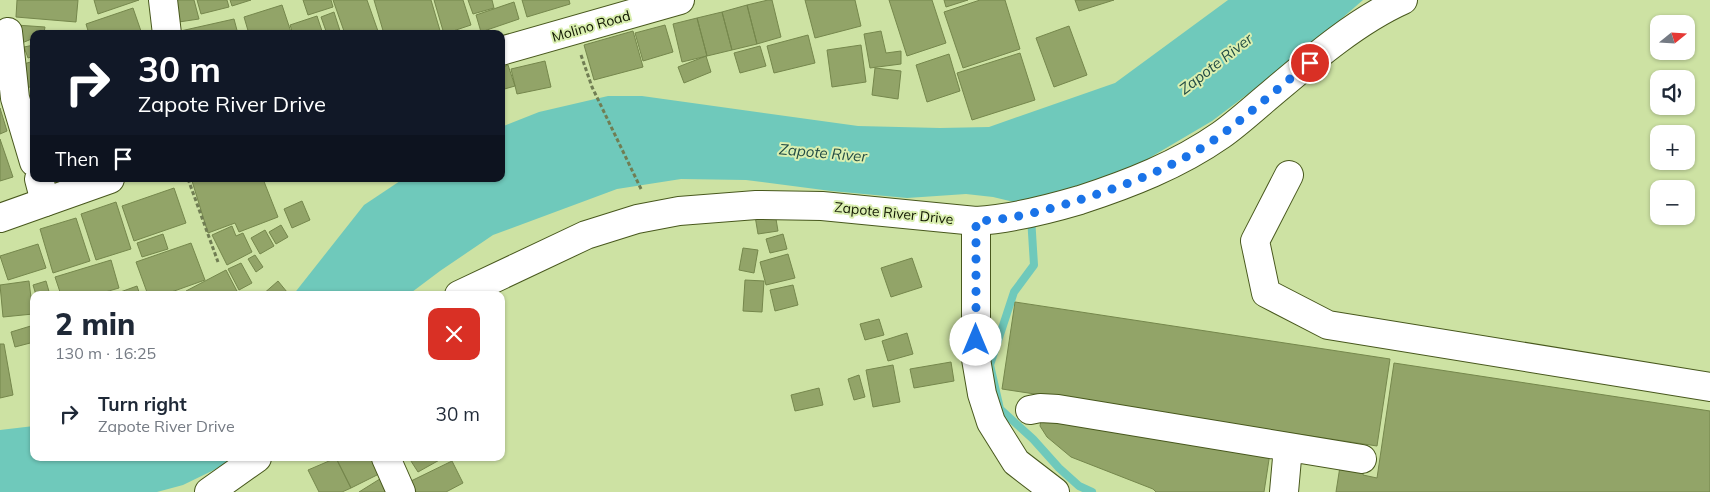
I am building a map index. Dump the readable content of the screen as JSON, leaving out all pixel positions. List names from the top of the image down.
{
  "streets": {
    "main road": ["Molino Road", "Zapote River Drive"]
  },
  "water": ["Zapote River"],
  "north": "right",
  "page": {
    "map_buttons": ["+", "−"],
    "turn": ["30 m", "Zapote River Drive"],
    "then": "Then",
    "heading": ["2 min", "130 m · 16:25"],
    "list": [
      {
        "name": "Turn right",
        "note": "Zapote River Drive",
        "value": "30 m"
      }
    ]
  }
}
